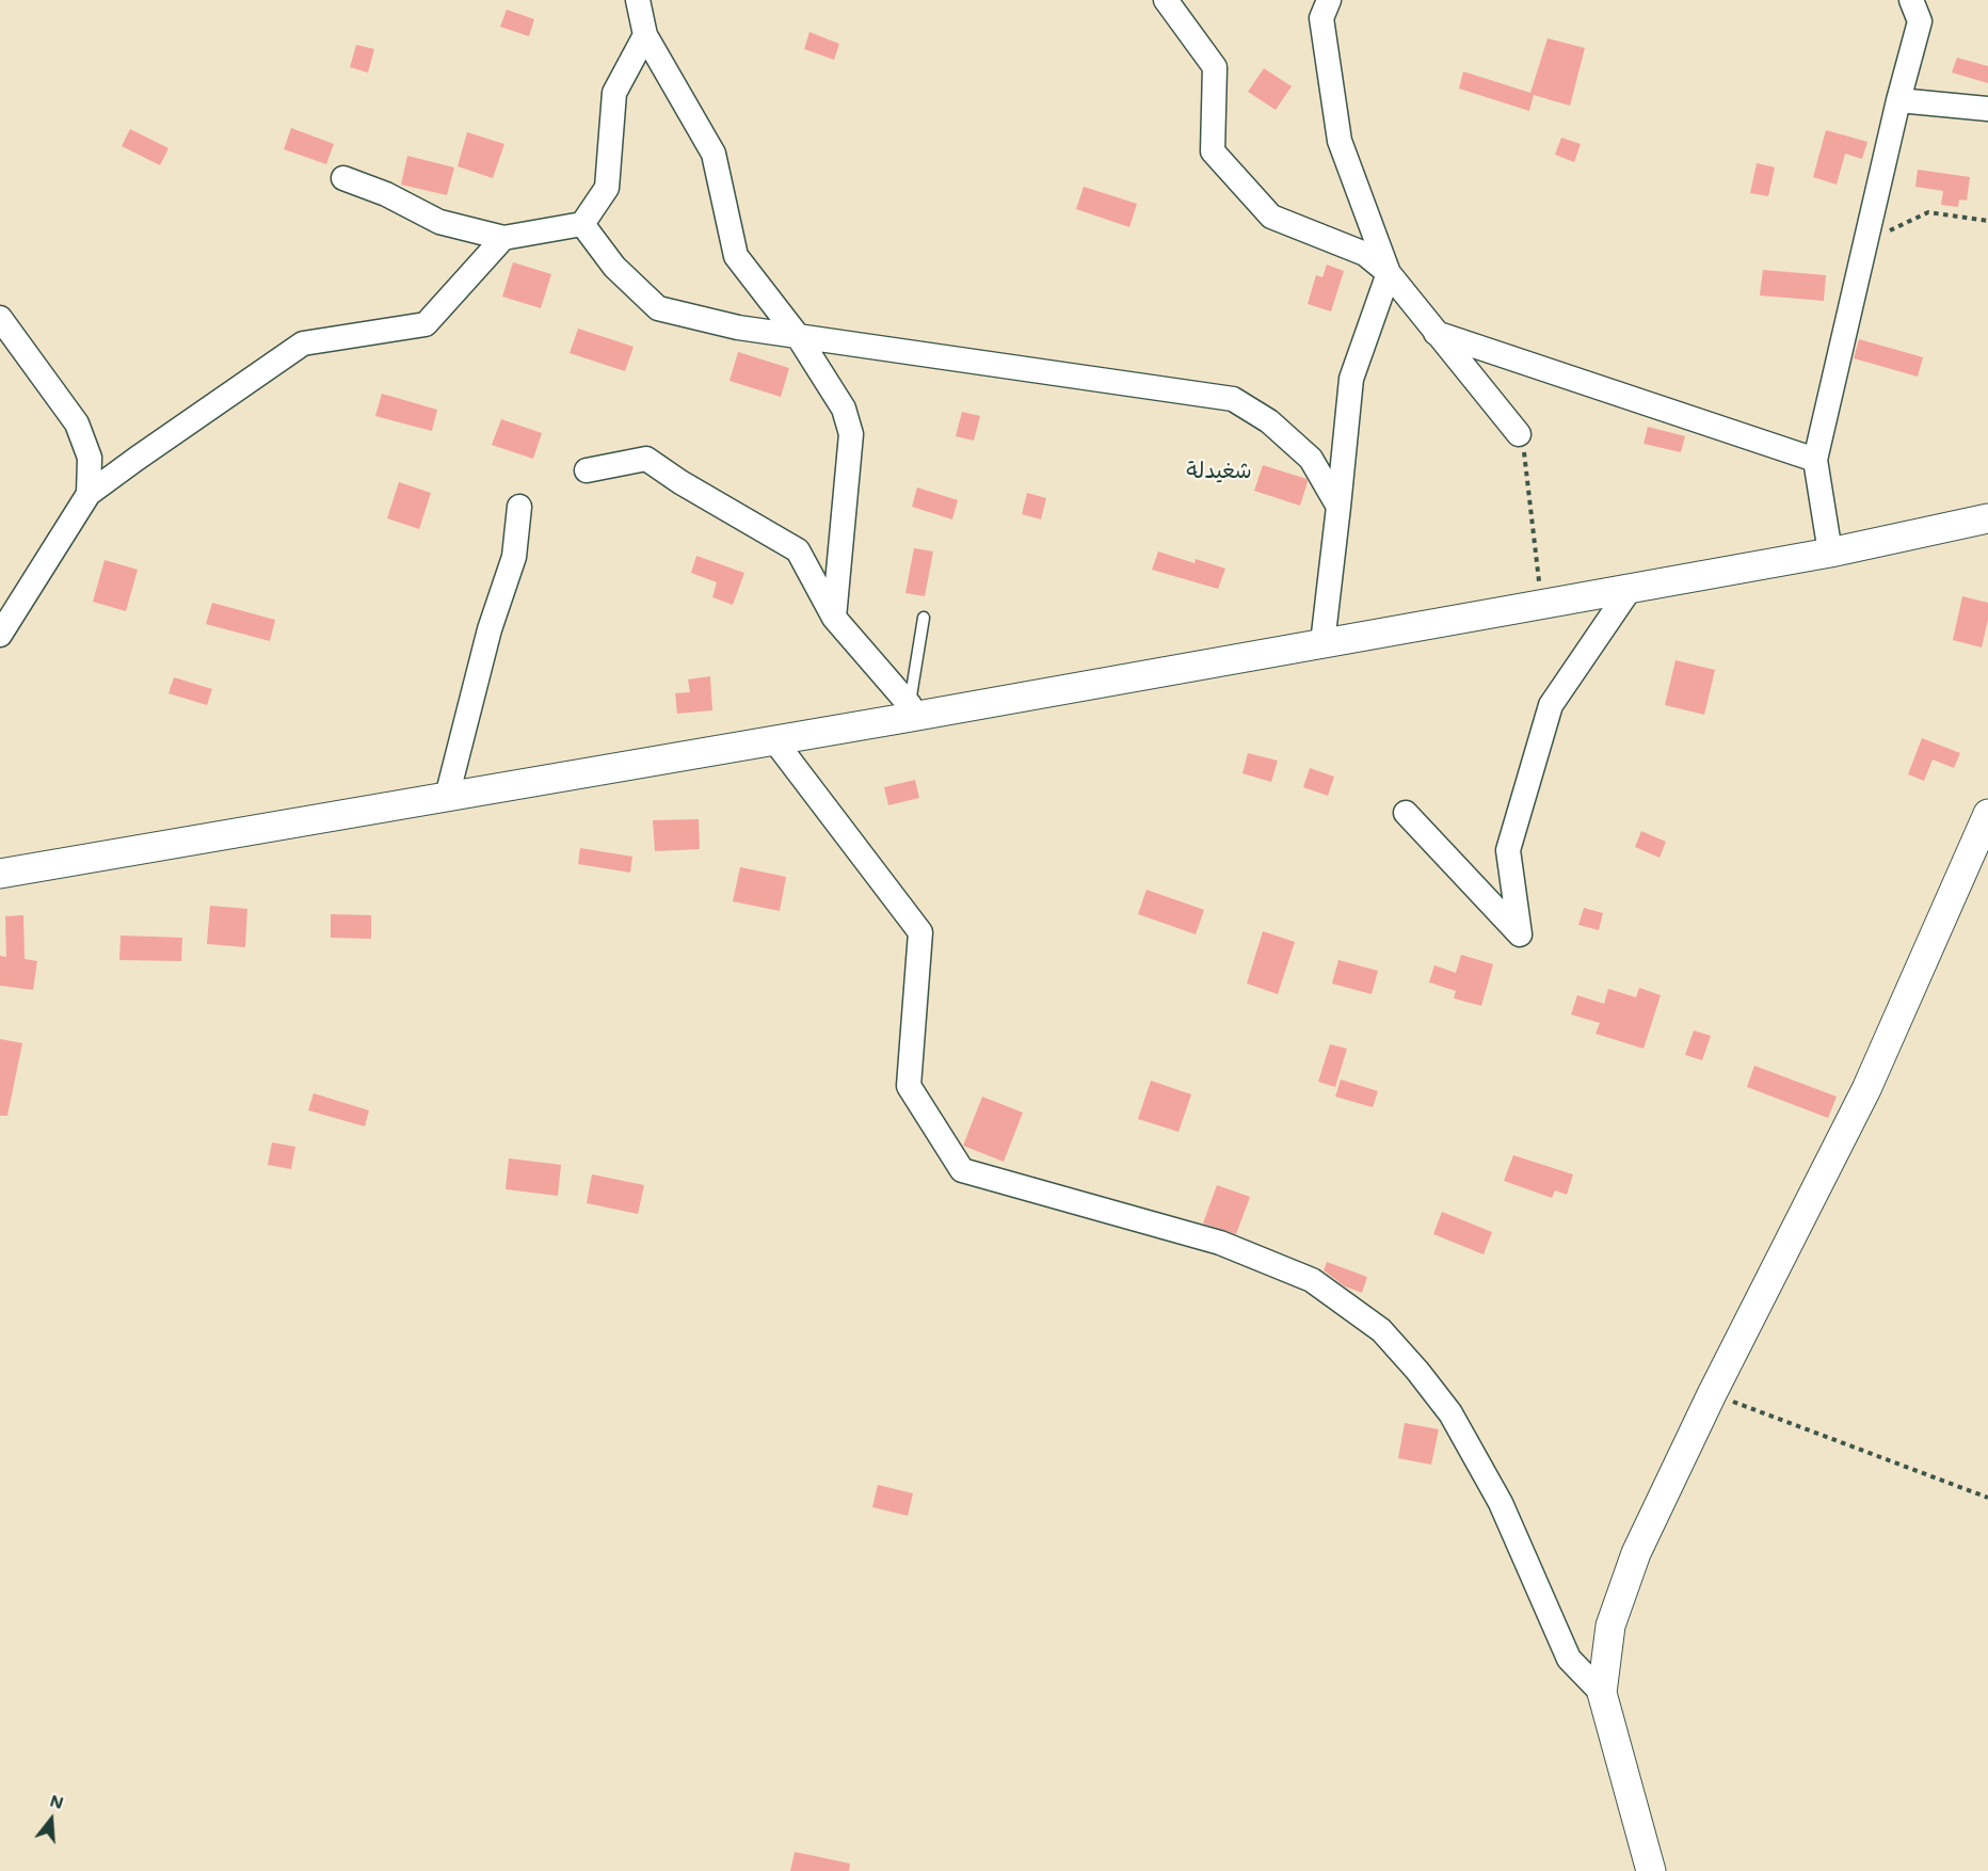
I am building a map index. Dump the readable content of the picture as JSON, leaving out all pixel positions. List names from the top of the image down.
{
  "districts": ["شغيدلة"],
  "north": "top"
}
